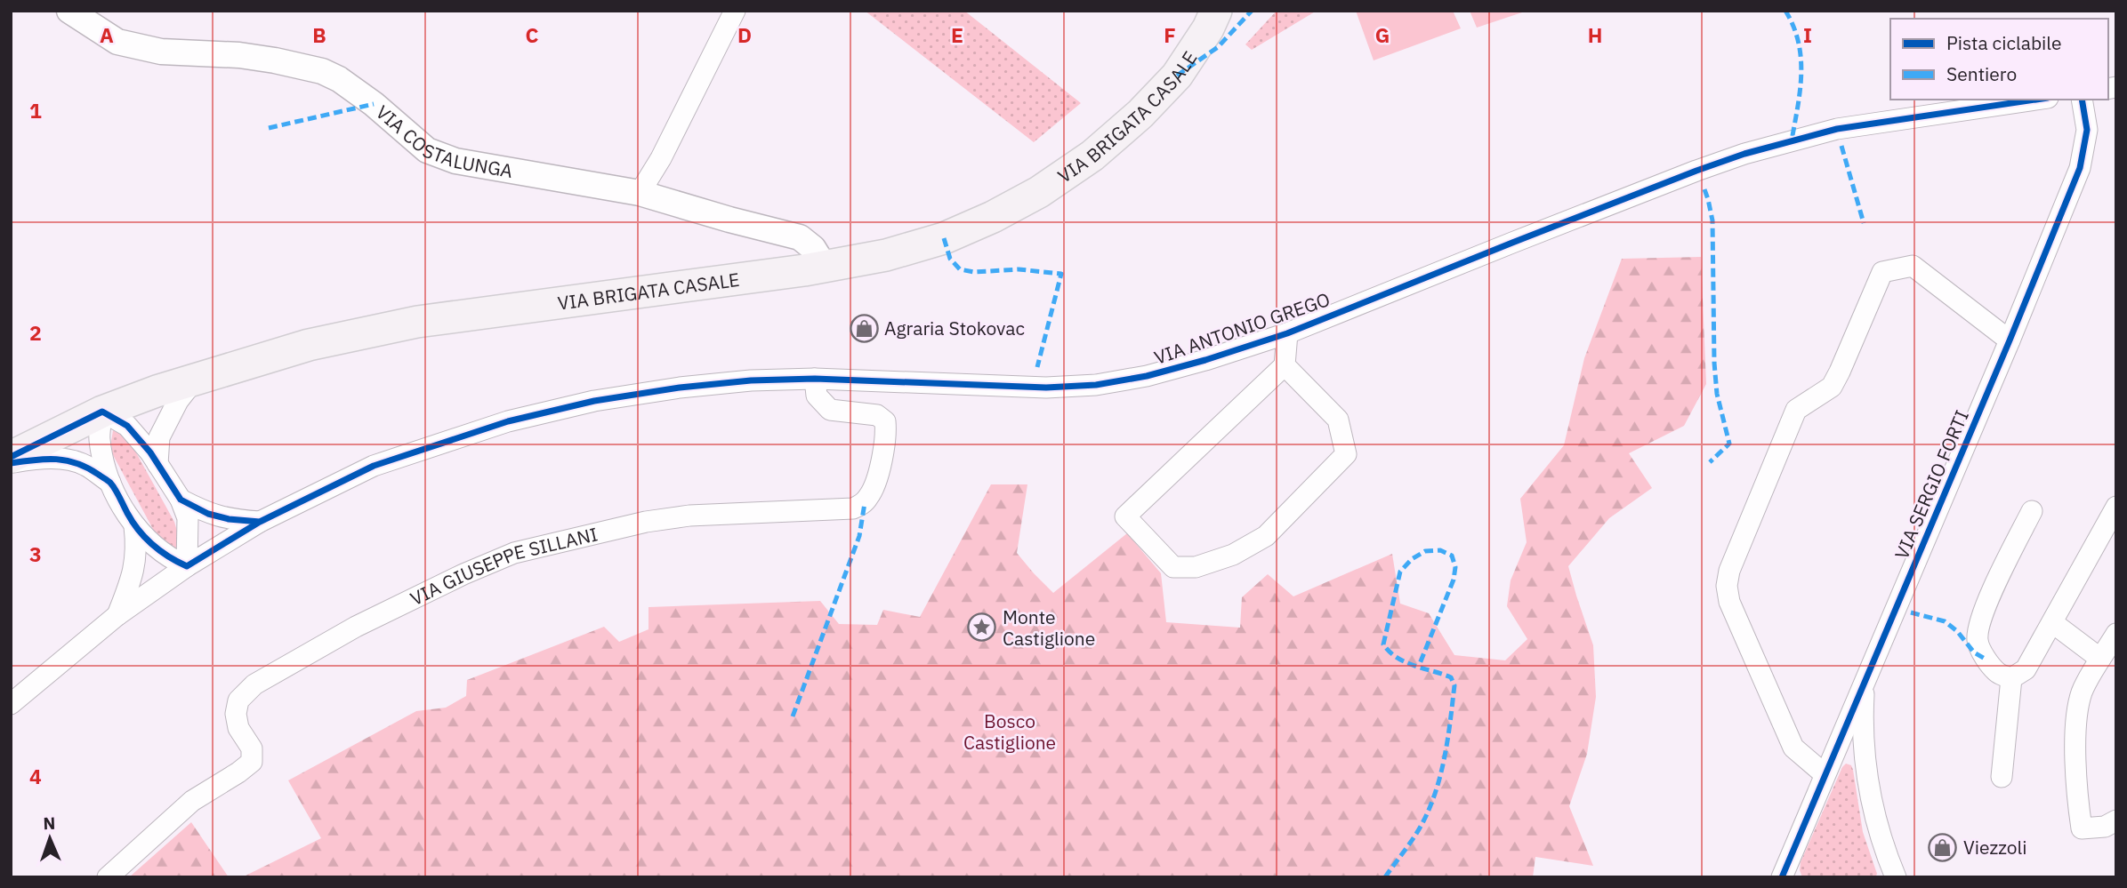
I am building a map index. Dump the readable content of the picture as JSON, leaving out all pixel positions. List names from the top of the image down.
{
  "streets": {
    "main road": ["VIA BRIGATA CASALE"],
    "street": [
      "VIA COSTALUNGA",
      "VIA ANTONIO GREGO",
      "VIA SERGIO FORTI",
      "VIA GIUSEPPE SILLANI"
    ]
  },
  "crossings": [
    ["VIA BRIGATA CASALE", "VIA COSTALUNGA"],
    ["VIA ANTONIO GREGO", "VIA GIUSEPPE SILLANI"]
  ],
  "parks": ["Bosco Castiglione"],
  "places": {
    "shop": ["Agraria Stokovac", "Viezzoli"],
    "place": ["Monte Castiglione"]
  },
  "legend": ["Pista ciclabile", "Sentiero"],
  "north": "top",
  "grid": {
    "columns": [
      "A",
      "B",
      "C",
      "D",
      "E",
      "F",
      "G",
      "H",
      "I"
    ],
    "rows": [
      "1",
      "2",
      "3",
      "4"
    ]
  }
}
